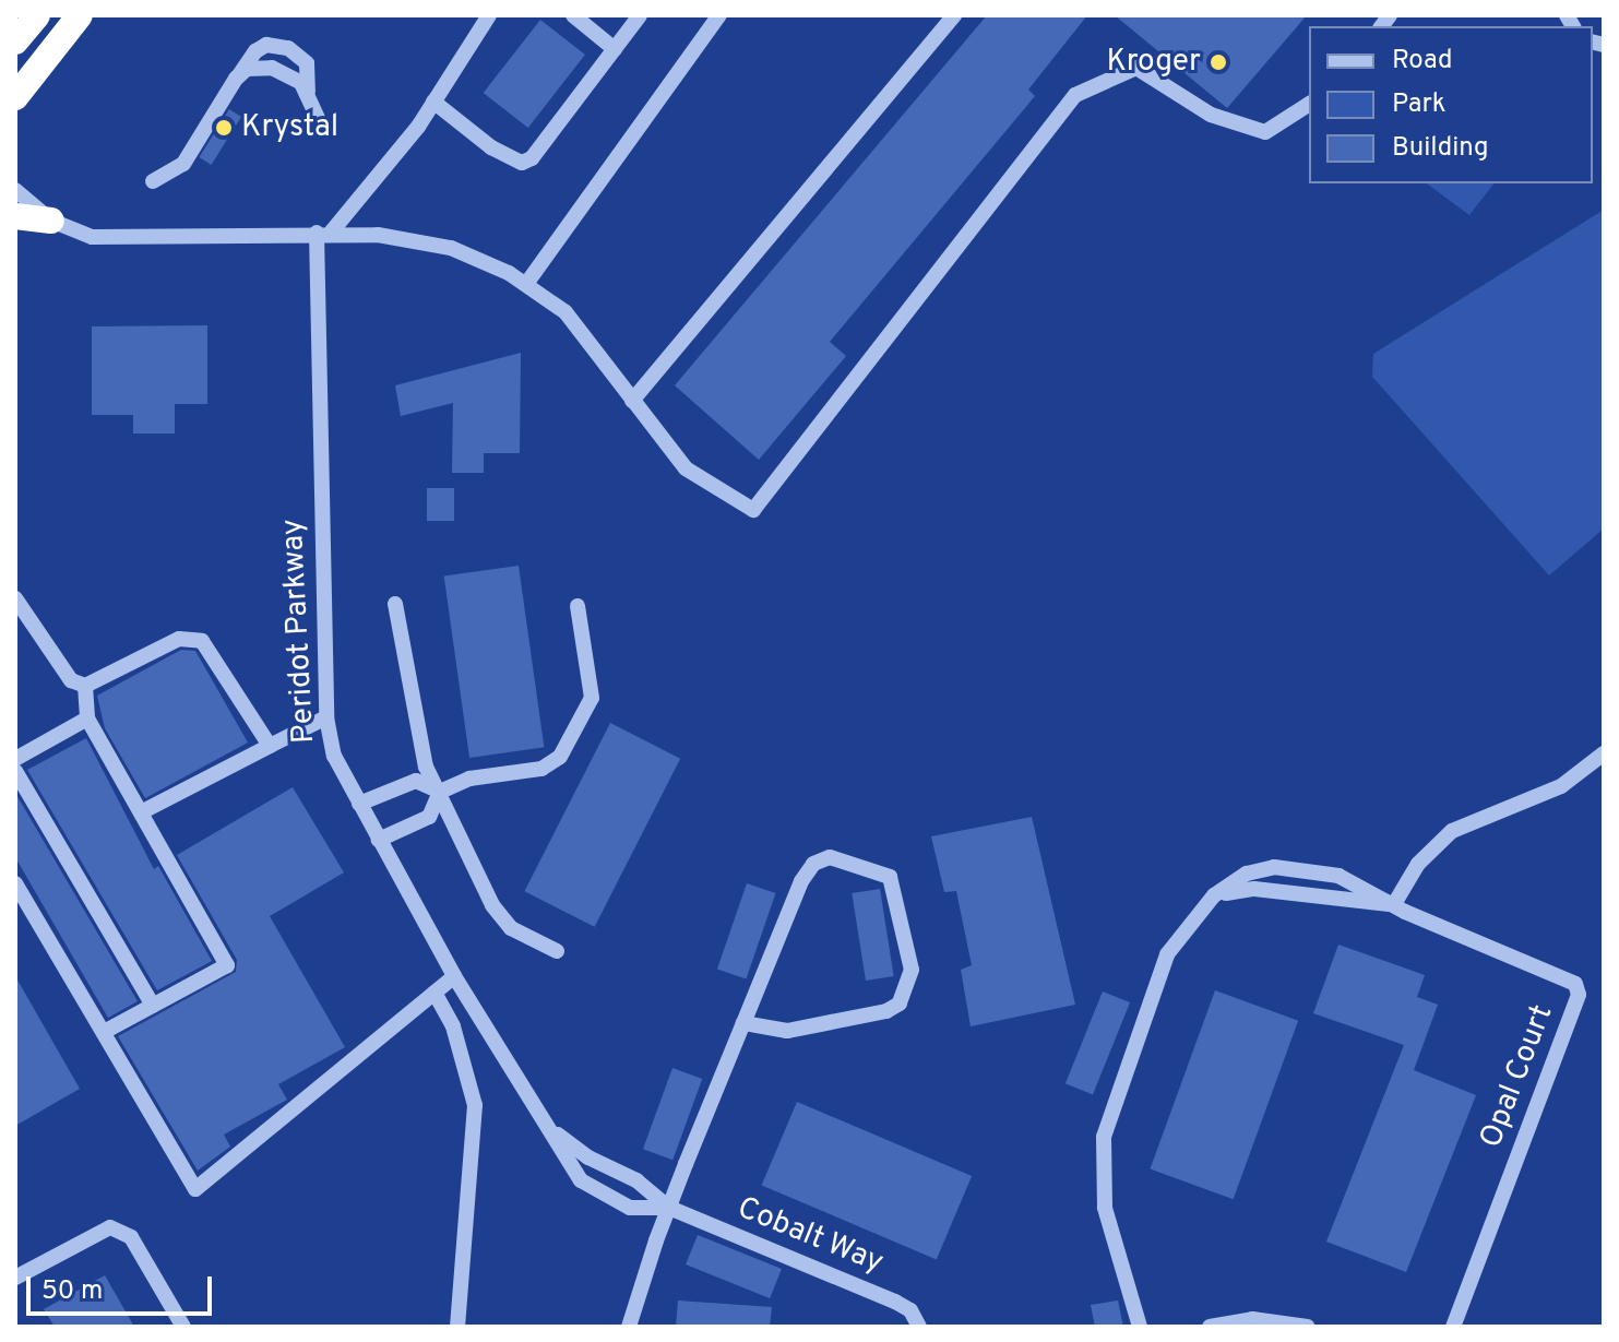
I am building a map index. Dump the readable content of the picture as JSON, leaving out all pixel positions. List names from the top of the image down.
{
  "streets": {
    "street": ["Peridot Parkway", "Opal Court", "Cobalt Way"]
  },
  "crossings": [
    ["Peridot Parkway", "Cobalt Way"]
  ],
  "places": ["Kroger", "Krystal"],
  "legend": ["Road", "Park", "Building"],
  "scale_bar": "50 m"
}
